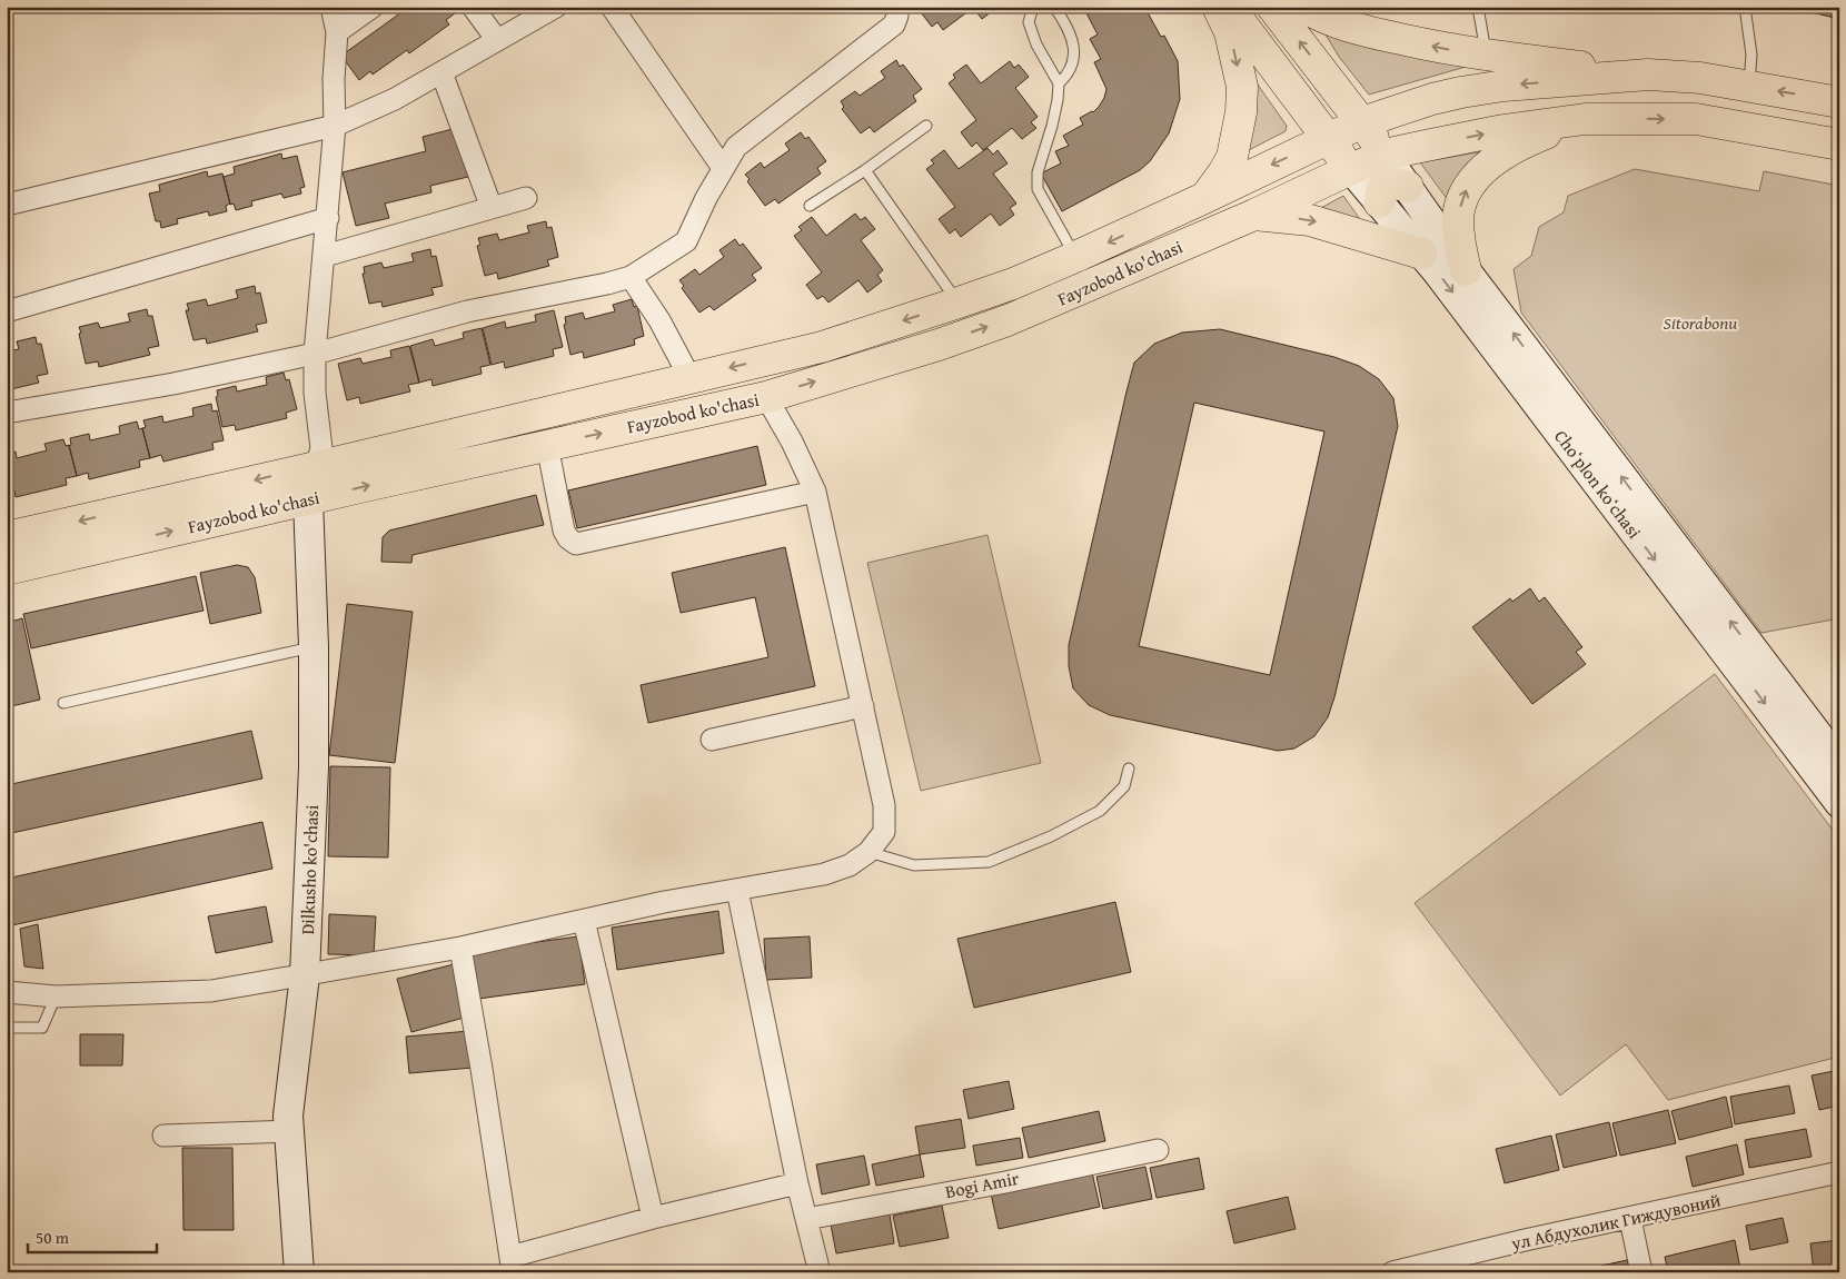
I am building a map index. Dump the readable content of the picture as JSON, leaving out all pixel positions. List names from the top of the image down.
{
  "streets": {
    "main road": ["Fayzobod ko'chasi", "Choʻplon koʻchasi", "Dilkusho ko'chasi"],
    "street": ["ул Абдухолик Гиждувоний"]
  },
  "crossings": [
    ["Fayzobod ko'chasi", "Choʻplon koʻchasi"],
    ["Fayzobod ko'chasi", "Dilkusho ko'chasi"]
  ],
  "parks": ["Sitorabonu"],
  "scale_bar": "50 m"
}
